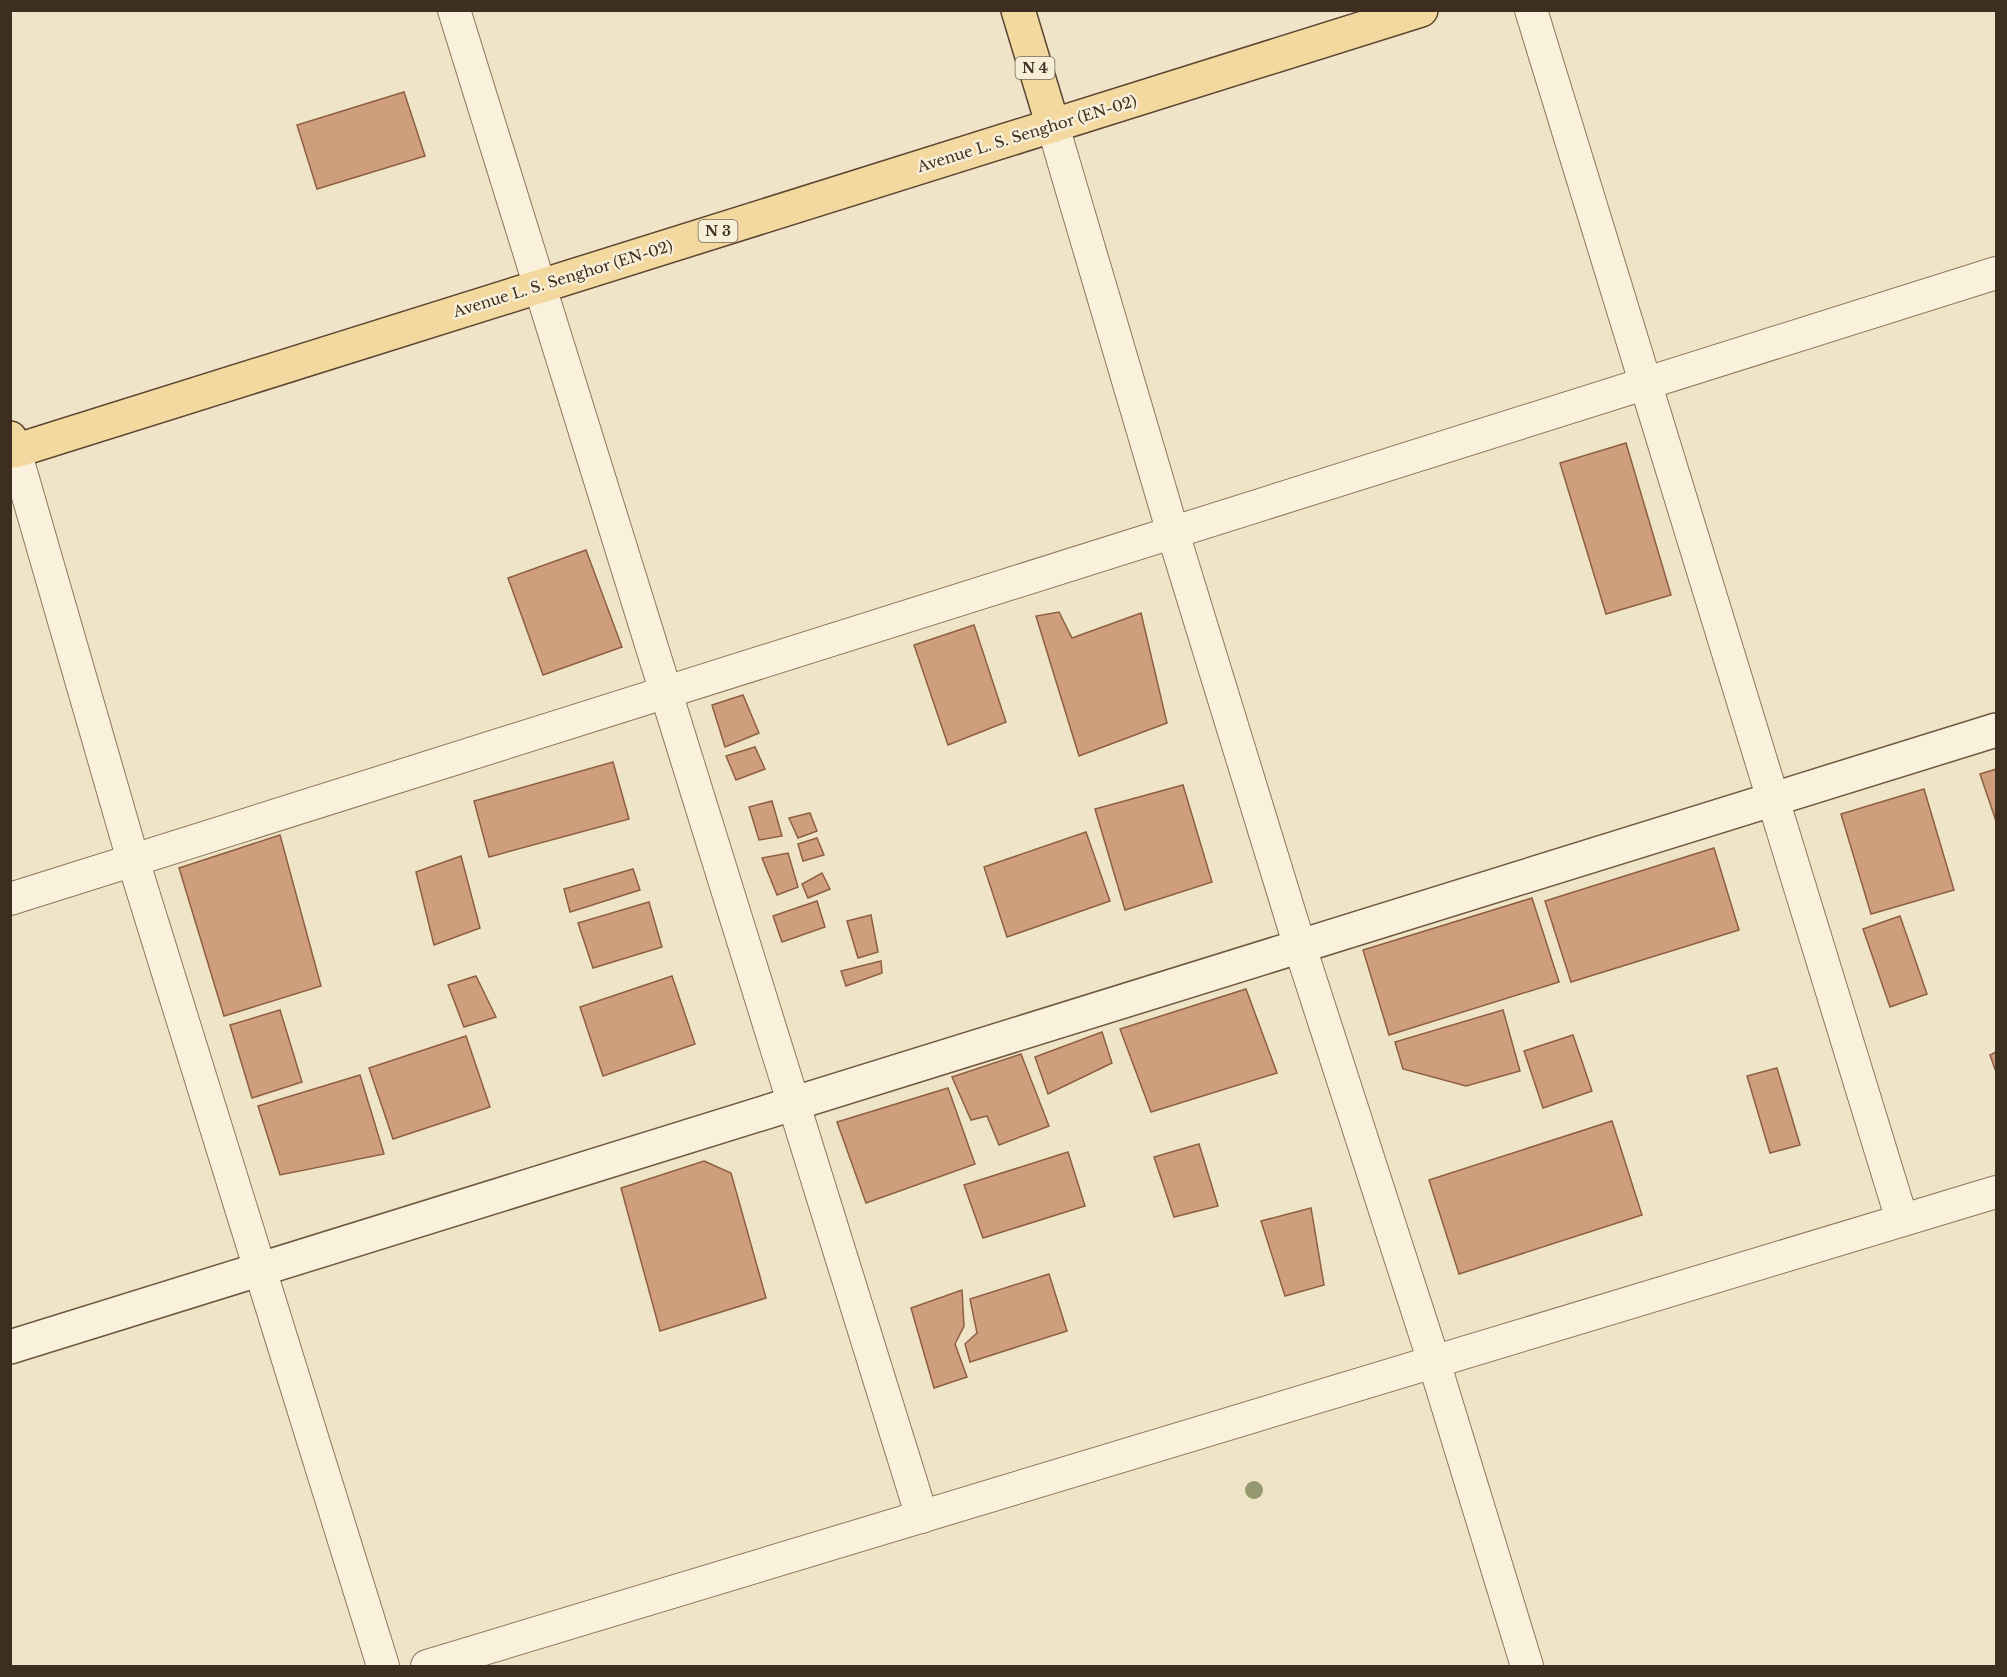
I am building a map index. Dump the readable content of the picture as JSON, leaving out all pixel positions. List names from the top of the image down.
{
  "streets": {
    "main road": ["N 4", "Avenue L. S. Senghor (EN-02)", "N 3"]
  },
  "crossings": [
    ["N 4", "Avenue L. S. Senghor (EN-02)"]
  ]
}
